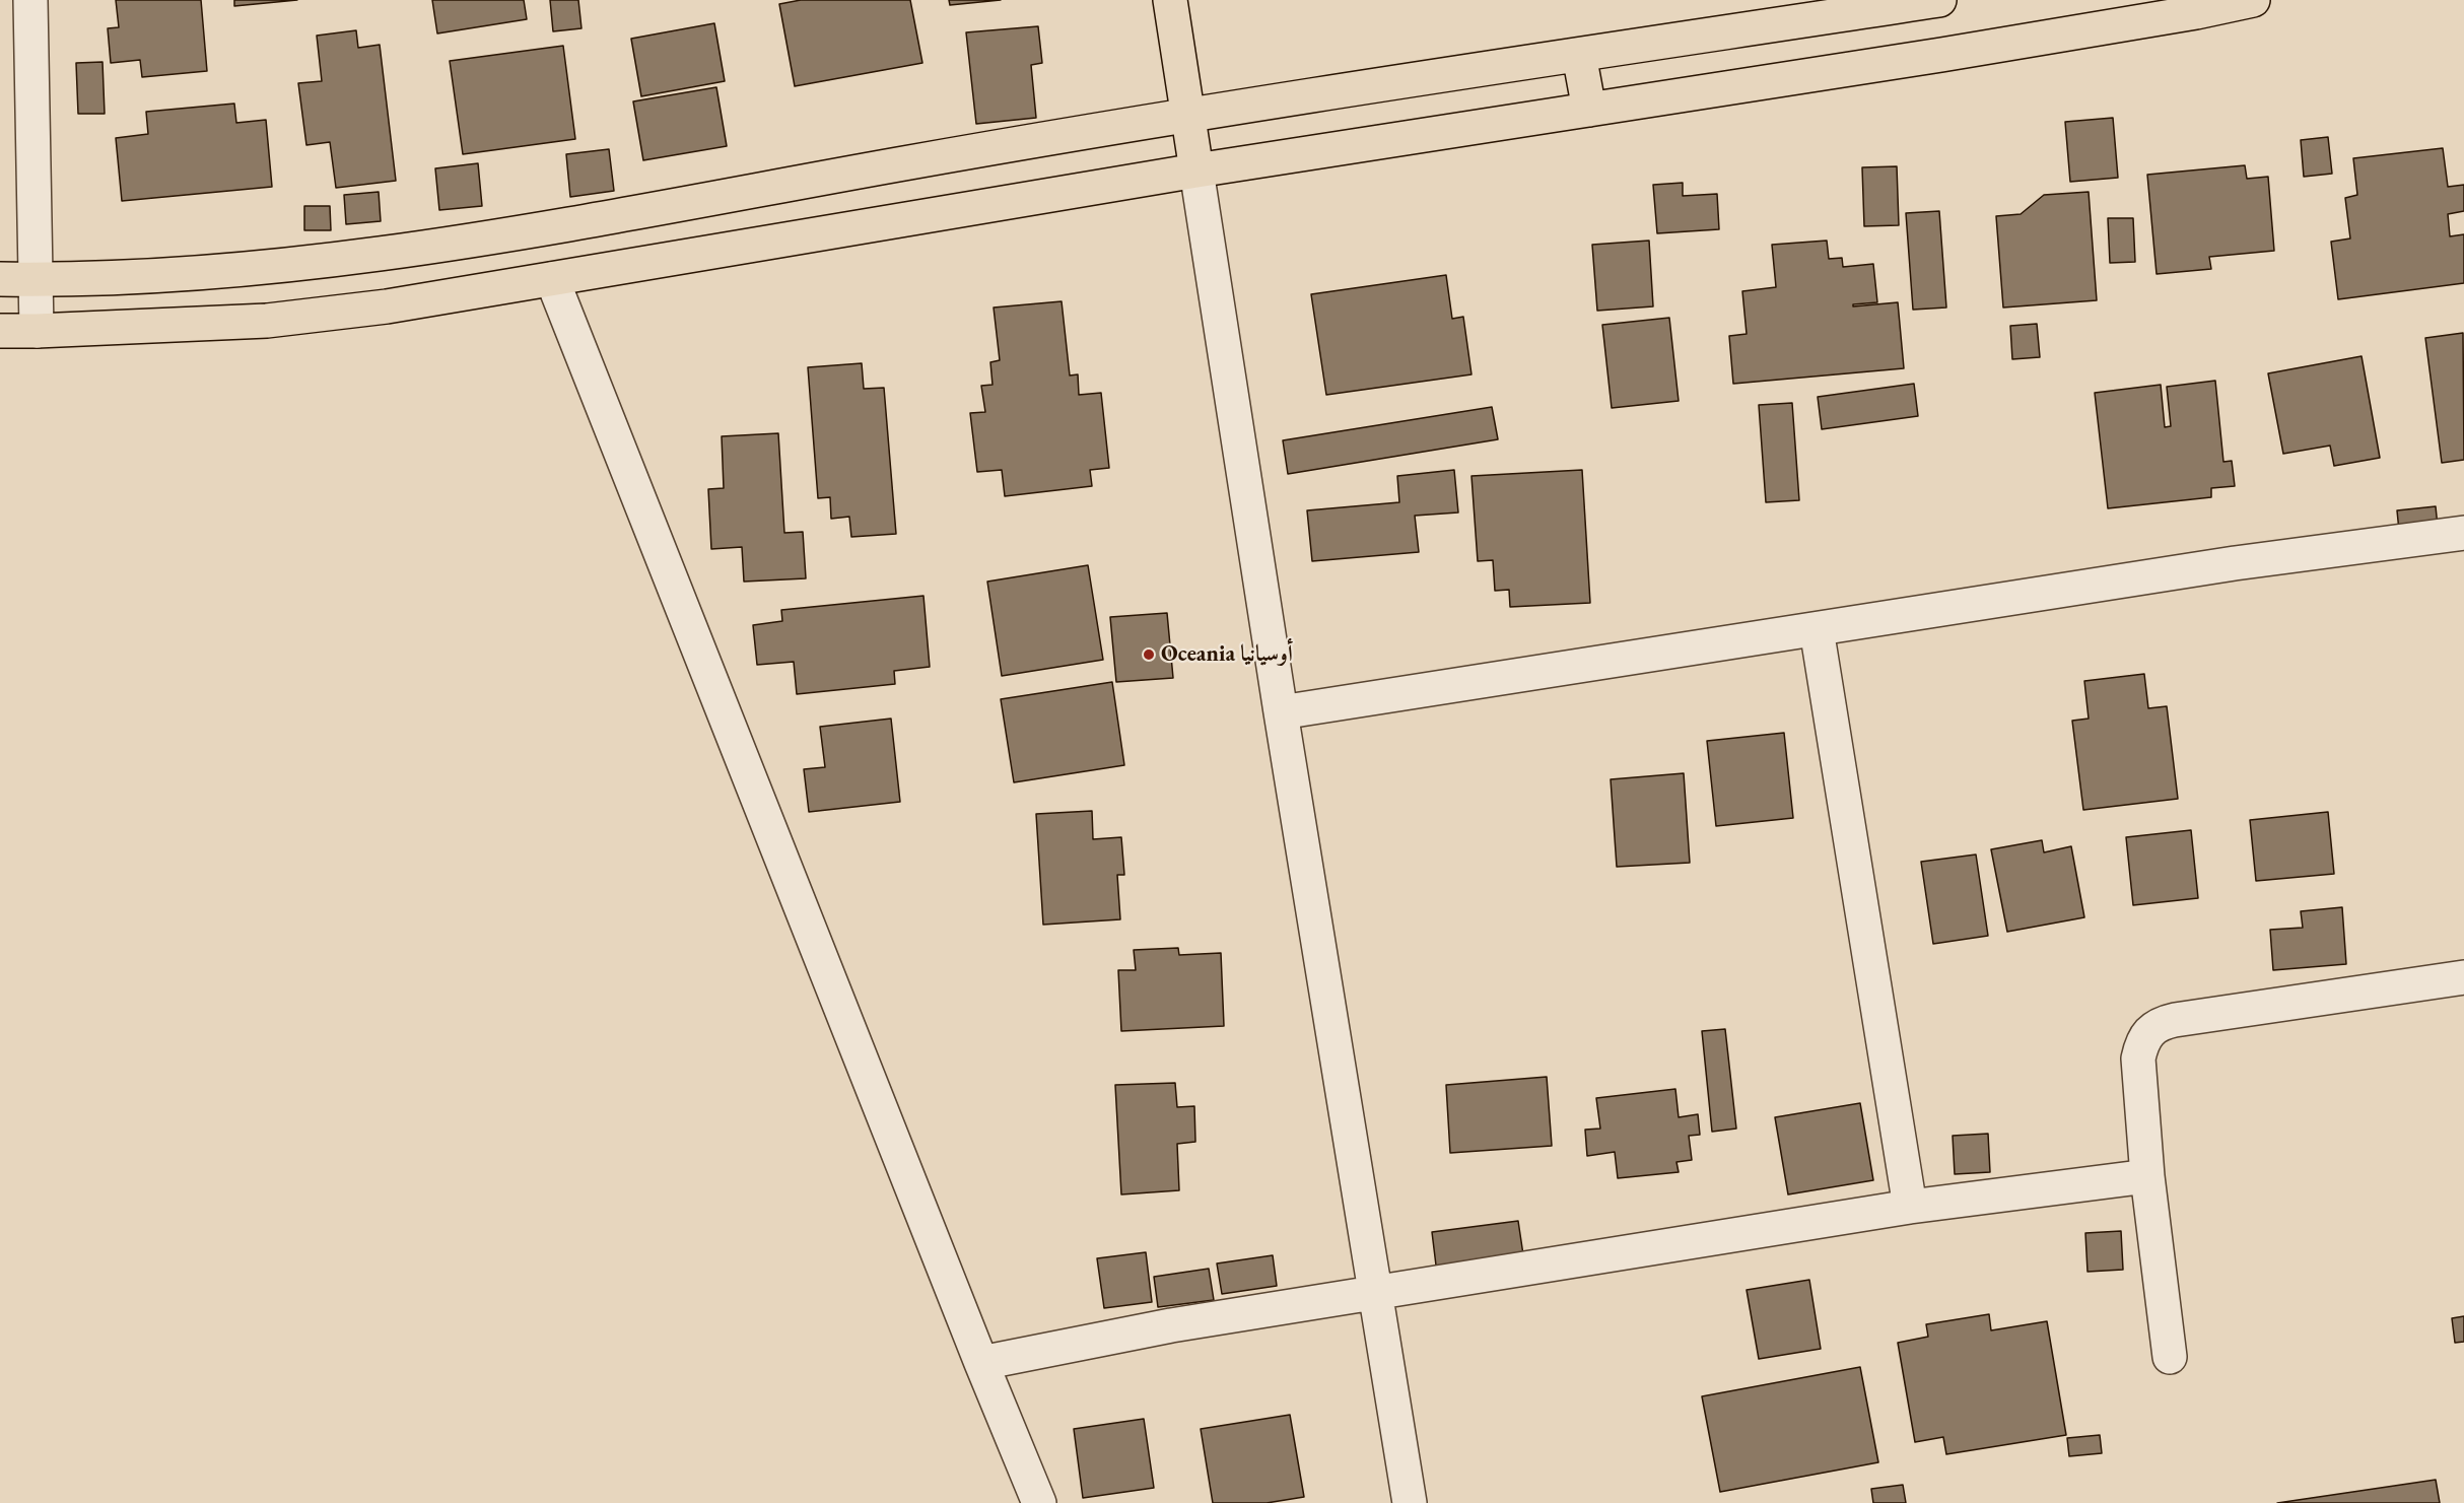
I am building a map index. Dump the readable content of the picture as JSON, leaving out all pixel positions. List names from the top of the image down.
{
  "places": ["Oceania أوسيانيا"]
}
